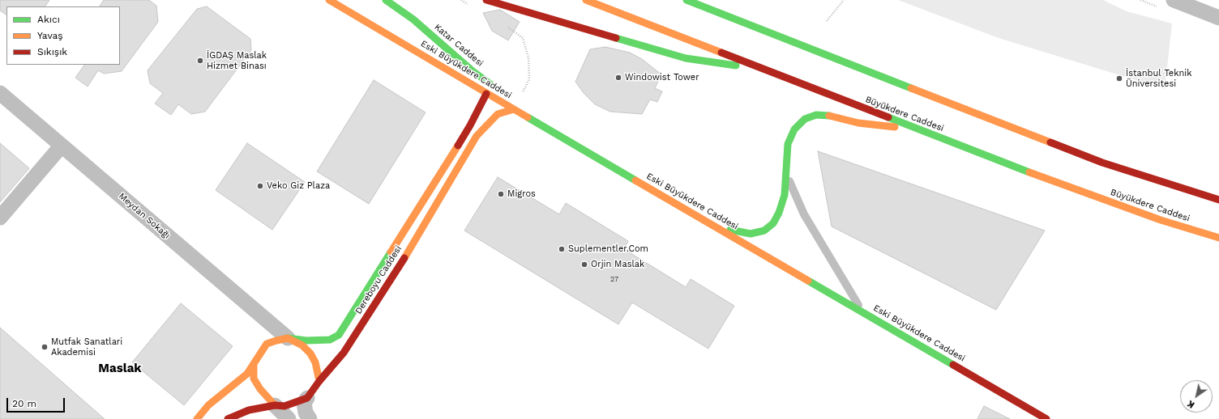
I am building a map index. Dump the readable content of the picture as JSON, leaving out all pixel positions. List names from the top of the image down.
{
  "streets": {
    "main road": [
      "Katar Caddesi",
      "Eski Büyükdere Caddesi",
      "Büyükdere Caddesi",
      "Dereboyu Caddesi"
    ],
    "street": ["Meydan Sokağı"]
  },
  "crossings": [
    ["Katar Caddesi", "Eski Büyükdere Caddesi"],
    ["Katar Caddesi", "Dereboyu Caddesi"],
    ["Eski Büyükdere Caddesi", "Dereboyu Caddesi"],
    ["Meydan Sokağı", "Dereboyu Caddesi"]
  ],
  "districts": ["Maslak"],
  "places": [
    "İGDAŞ Maslak Hizmet Binası",
    "Windowist Tower",
    "İstanbul Teknik Üniversitesi",
    "Veko Giz Plaza",
    "Migros",
    "Suplementler.Com",
    "Orjin Maslak",
    "Mutfak Sanatlari Akademisi"
  ],
  "house_numbers": ["27"],
  "legend": ["Akıcı", "Yavaş", "Sıkışık"],
  "scale_bar": "20 m",
  "north": "bottom left"
}
